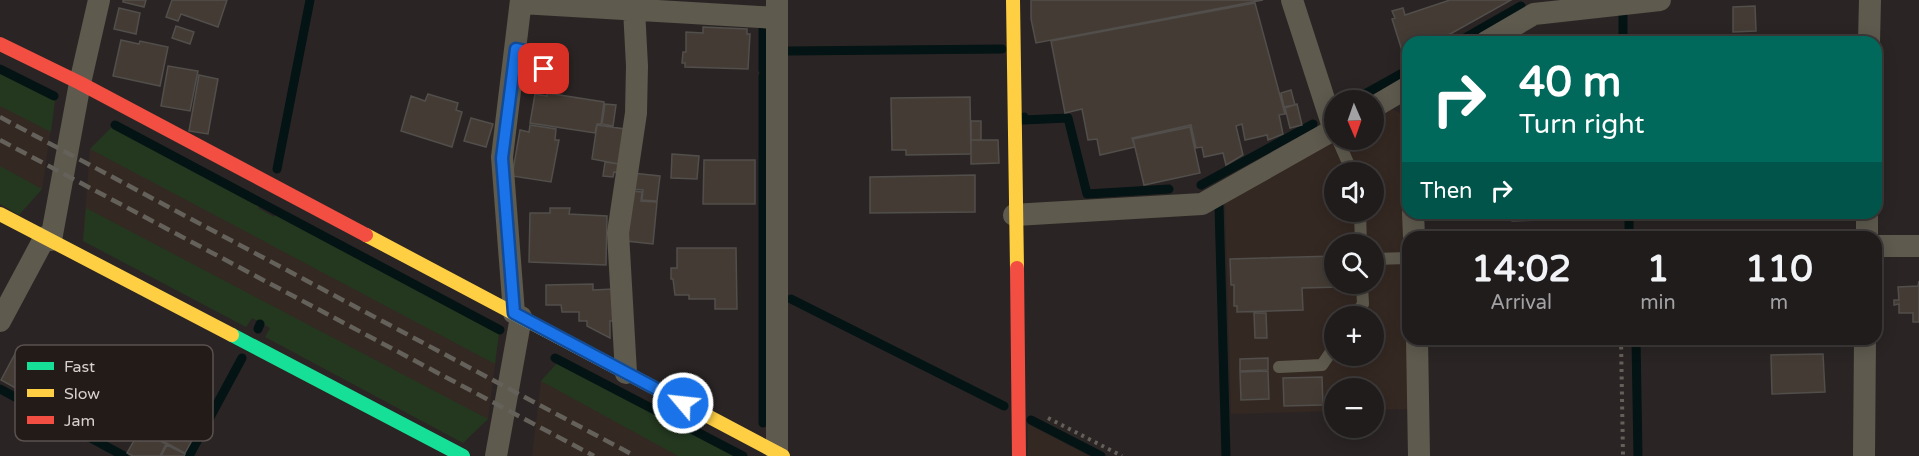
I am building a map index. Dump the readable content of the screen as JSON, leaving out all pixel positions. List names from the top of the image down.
{
  "legend": ["Fast", "Slow", "Jam"],
  "north": "bottom",
  "page": {
    "turn": ["40 m", "Turn right"],
    "map_buttons": ["+", "−"],
    "then": "Then",
    "eta": [
      "14:02",
      "Arrival",
      "1",
      "min",
      "110",
      "m"
    ]
  }
}
